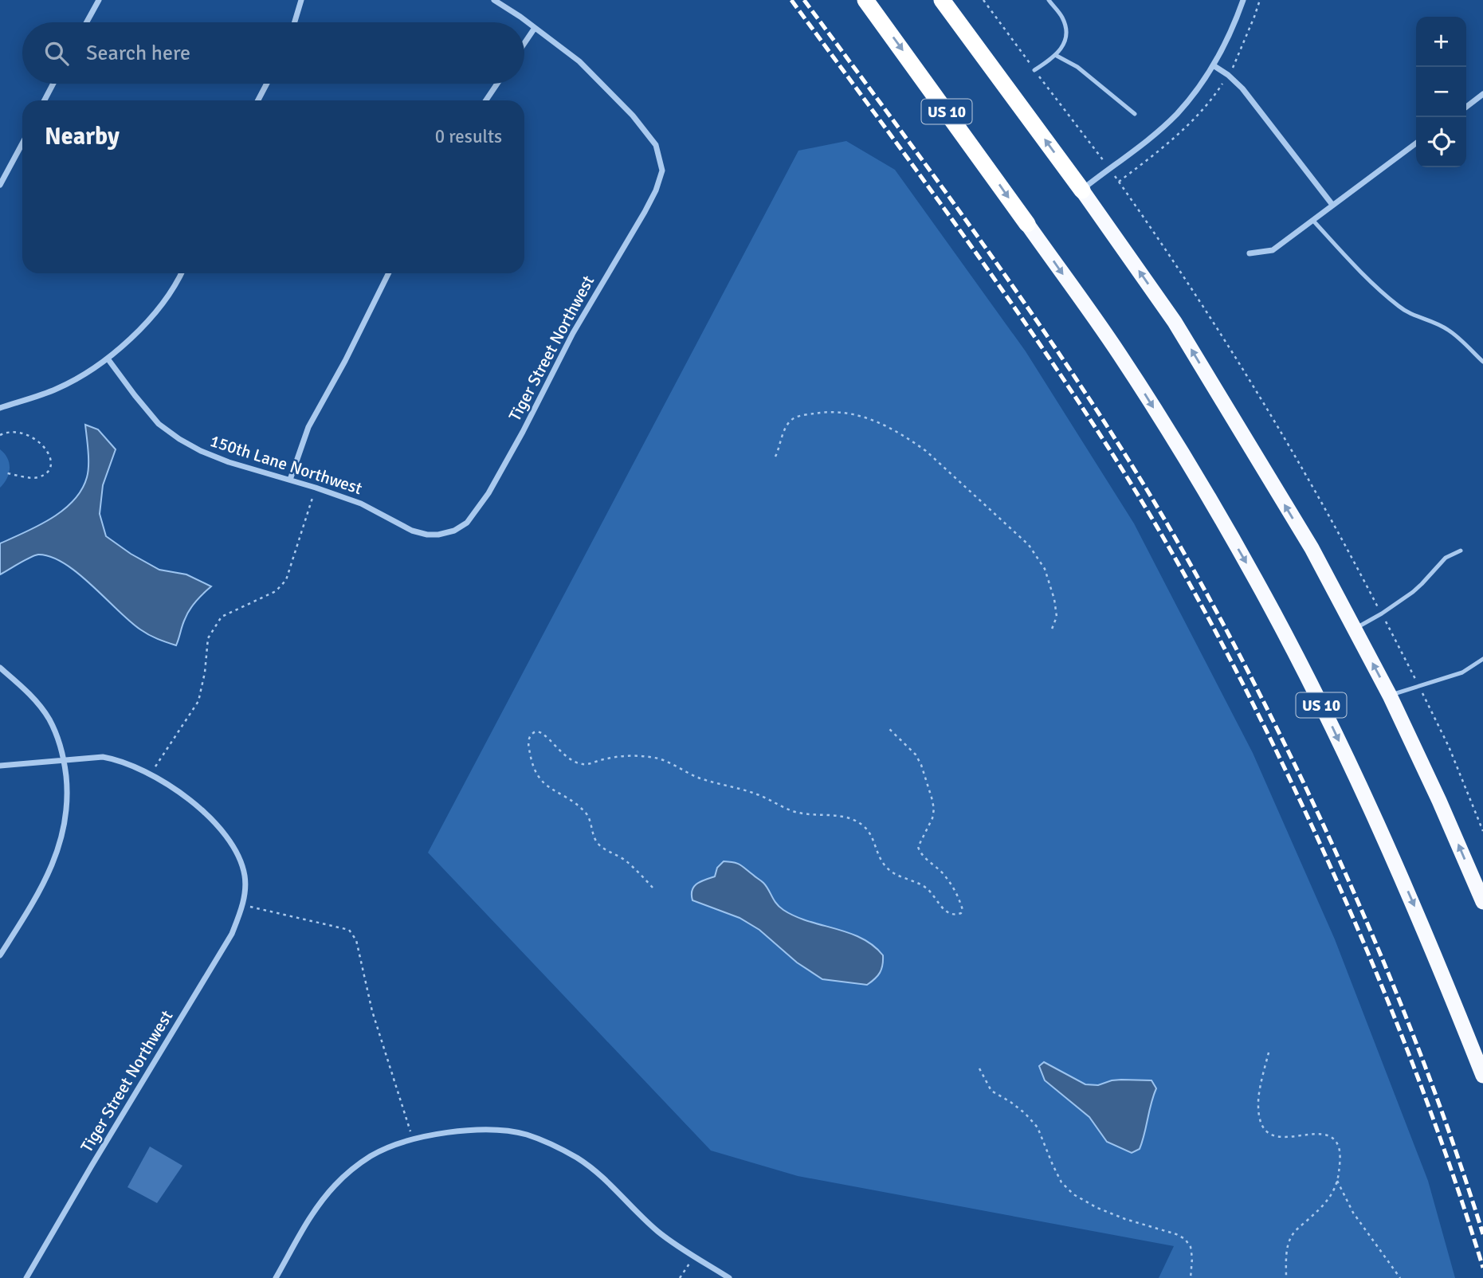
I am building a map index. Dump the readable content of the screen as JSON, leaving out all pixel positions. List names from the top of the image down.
{
  "streets": {
    "highway": ["US 10"],
    "street": ["Tiger Street Northwest", "150th Lane Northwest"]
  },
  "crossings": [
    ["Tiger Street Northwest", "150th Lane Northwest"]
  ],
  "page": {
    "map_buttons": ["+", "−"],
    "search": "Search here",
    "heading": ["Nearby", "0 results"]
  }
}
